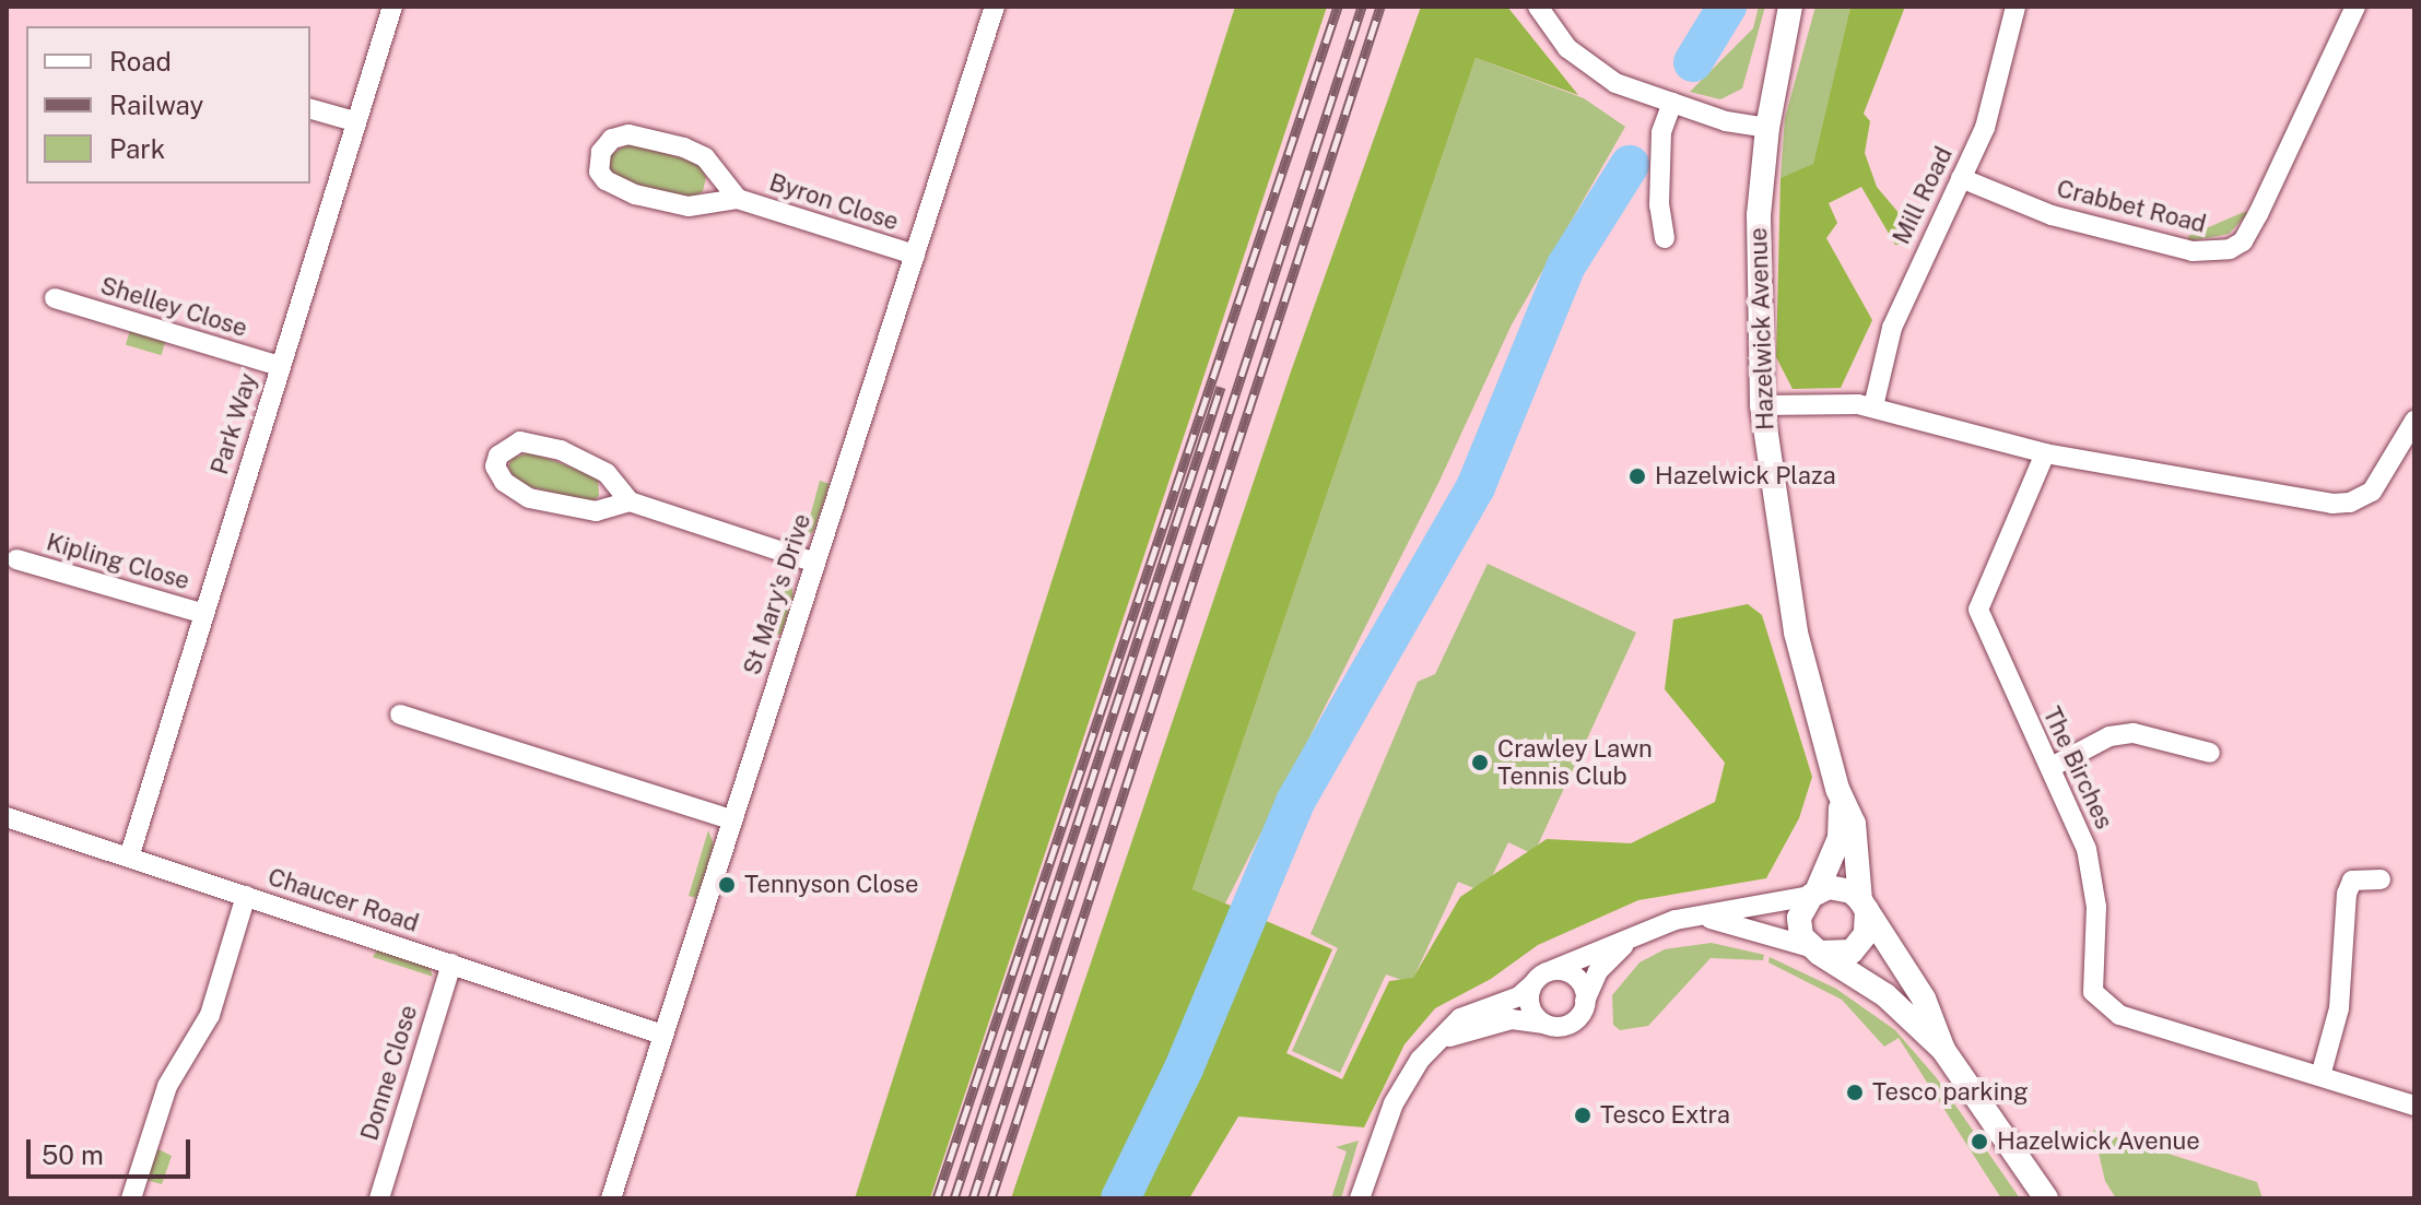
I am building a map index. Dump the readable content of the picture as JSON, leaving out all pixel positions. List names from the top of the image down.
{
  "streets": {
    "street": [
      "Mill Road",
      "Byron Close",
      "Crabbet Road",
      "Shelley Close",
      "Hazelwick Avenue",
      "Park Way",
      "Kipling Close",
      "St Mary's Drive",
      "The Birches",
      "Chaucer Road",
      "Donne Close"
    ]
  },
  "crossings": [
    ["Mill Road", "Crabbet Road"],
    ["Byron Close", "St Mary's Drive"],
    ["Shelley Close", "Park Way"],
    ["Park Way", "Kipling Close"],
    ["Park Way", "Chaucer Road"],
    ["St Mary's Drive", "Chaucer Road"],
    ["Chaucer Road", "Donne Close"]
  ],
  "places": [
    "Hazelwick Plaza",
    "Crawley Lawn Tennis Club",
    "Tennyson Close",
    "Tesco parking",
    "Tesco Extra",
    "Hazelwick Avenue"
  ],
  "legend": ["Road", "Railway", "Park"],
  "scale_bar": "50 m"
}
